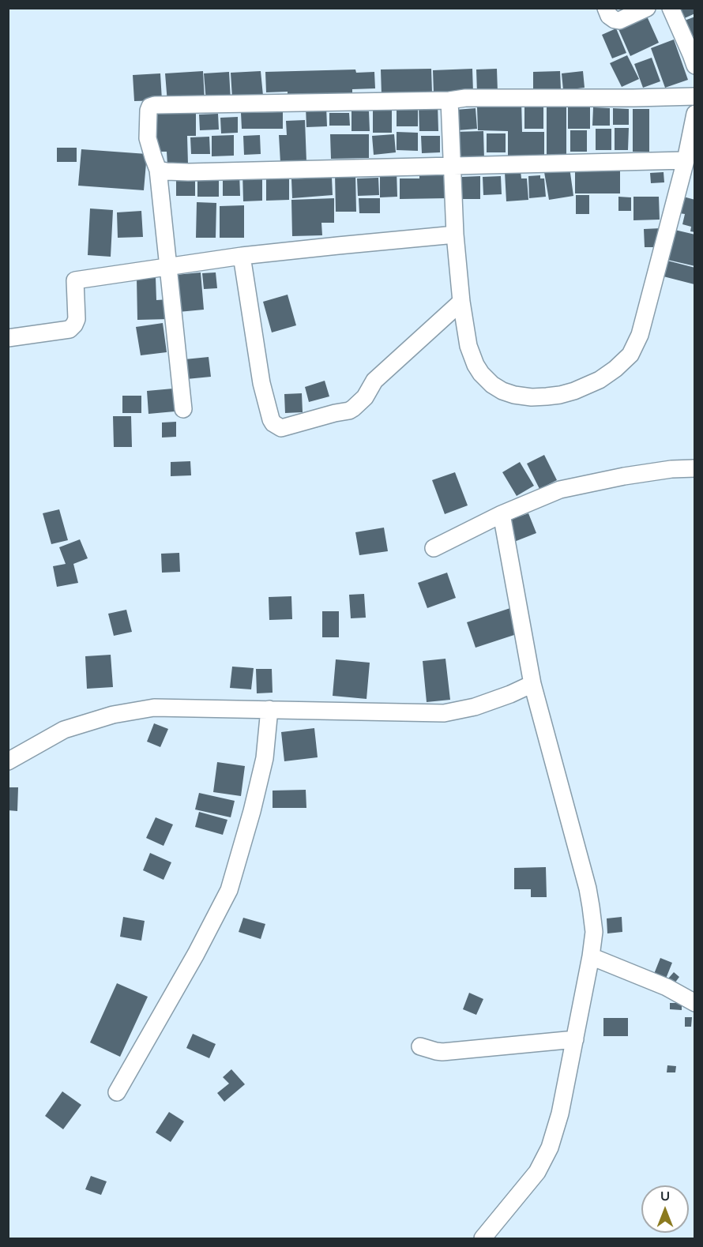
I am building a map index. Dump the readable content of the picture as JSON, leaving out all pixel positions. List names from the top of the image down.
{
  "north": "top"
}
